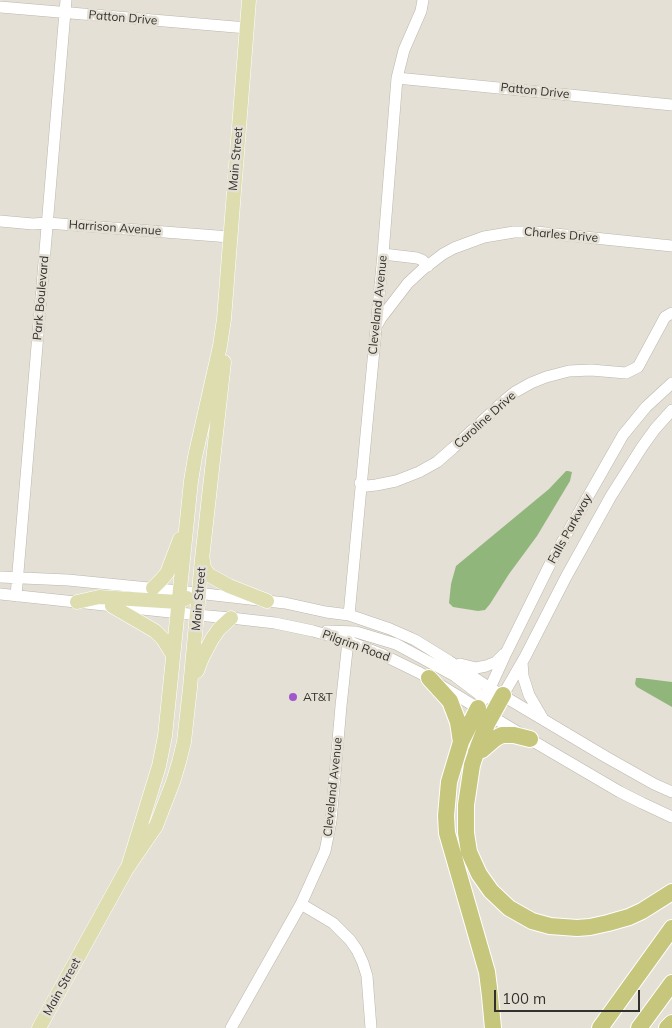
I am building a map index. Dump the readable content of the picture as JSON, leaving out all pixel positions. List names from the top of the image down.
{
  "streets": {
    "main road": ["Main Street"],
    "street": [
      "Patton Drive",
      "Harrison Avenue",
      "Charles Drive",
      "Park Boulevard",
      "Cleveland Avenue",
      "Caroline Drive",
      "Falls Parkway",
      "Pilgrim Road"
    ]
  },
  "crossings": [
    ["Patton Drive", "Main Street"],
    ["Patton Drive", "Park Boulevard"],
    ["Patton Drive", "Cleveland Avenue"],
    ["Main Street", "Harrison Avenue"],
    ["Main Street", "Pilgrim Road"],
    ["Harrison Avenue", "Park Boulevard"],
    ["Charles Drive", "Cleveland Avenue"],
    ["Park Boulevard", "Pilgrim Road"],
    ["Cleveland Avenue", "Caroline Drive"],
    ["Cleveland Avenue", "Pilgrim Road"],
    ["Falls Parkway", "Pilgrim Road"]
  ],
  "places": ["AT&T"],
  "scale_bar": "100 m"
}
